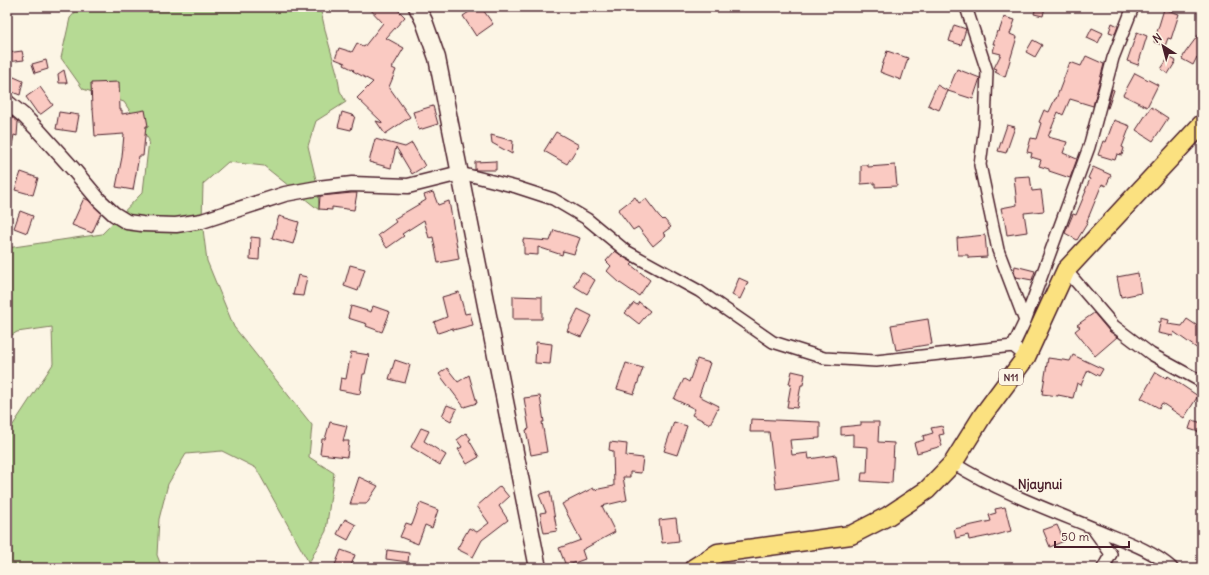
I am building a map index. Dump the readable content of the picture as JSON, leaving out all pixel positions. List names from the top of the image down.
{
  "streets": {
    "highway": ["N11"]
  },
  "districts": ["Njaynui"],
  "scale_bar": "50 m",
  "north": "top left"
}
